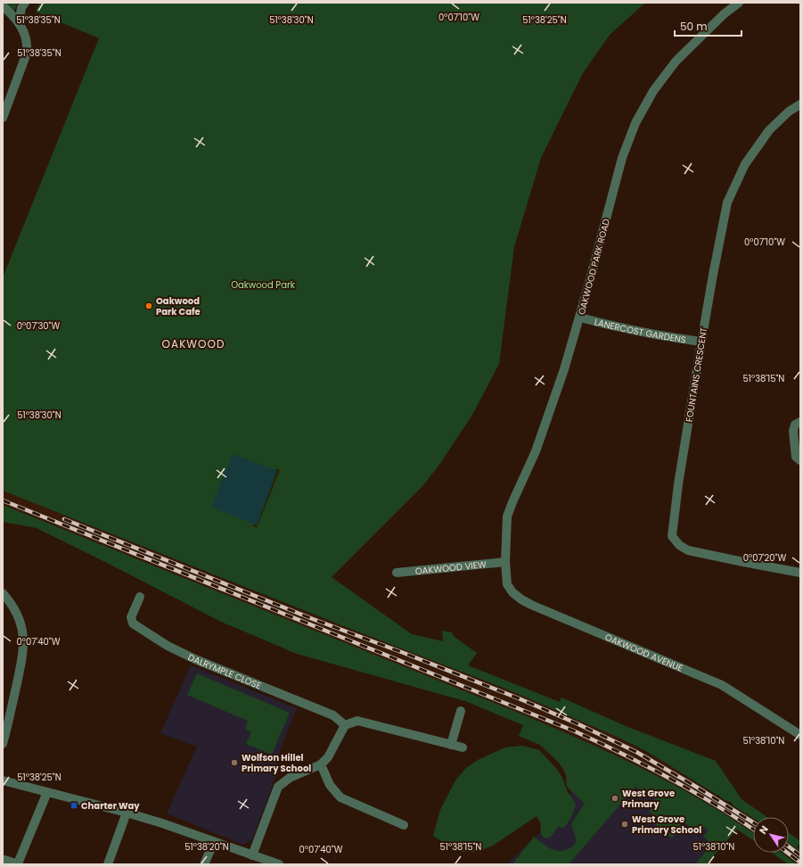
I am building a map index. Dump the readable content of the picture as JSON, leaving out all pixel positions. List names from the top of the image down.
{
  "streets": {
    "street": [
      "OAKWOOD PARK ROAD",
      "LANERCOST GARDENS",
      "FOUNTAINS CRESCENT",
      "OAKWOOD VIEW",
      "OAKWOOD AVENUE",
      "DALRYMPLE CLOSE"
    ]
  },
  "crossings": [
    ["OAKWOOD PARK ROAD", "LANERCOST GARDENS"],
    ["OAKWOOD PARK ROAD", "OAKWOOD VIEW"],
    ["OAKWOOD PARK ROAD", "OAKWOOD AVENUE"],
    ["LANERCOST GARDENS", "FOUNTAINS CRESCENT"],
    ["OAKWOOD VIEW", "OAKWOOD AVENUE"]
  ],
  "districts": ["OAKWOOD"],
  "parks": ["Oakwood Park"],
  "places": {
    "other": [
      "Oakwood Park Cafe",
      "Wolfson Hillel Primary School",
      "West Grove Primary",
      "West Grove Primary School"
    ],
    "transit": ["Charter Way"]
  },
  "scale_bar": "50 m",
  "north": "top left",
  "coordinates": [
    "0°07'10\"W",
    "51°38'35\"N",
    "51°38'30\"N",
    "51°38'25\"N",
    "0°07'30\"W",
    "51°38'15\"N",
    "0°07'20\"W",
    "0°07'40\"W",
    "51°38'10\"N",
    "51°38'20\"N"
  ]
}
